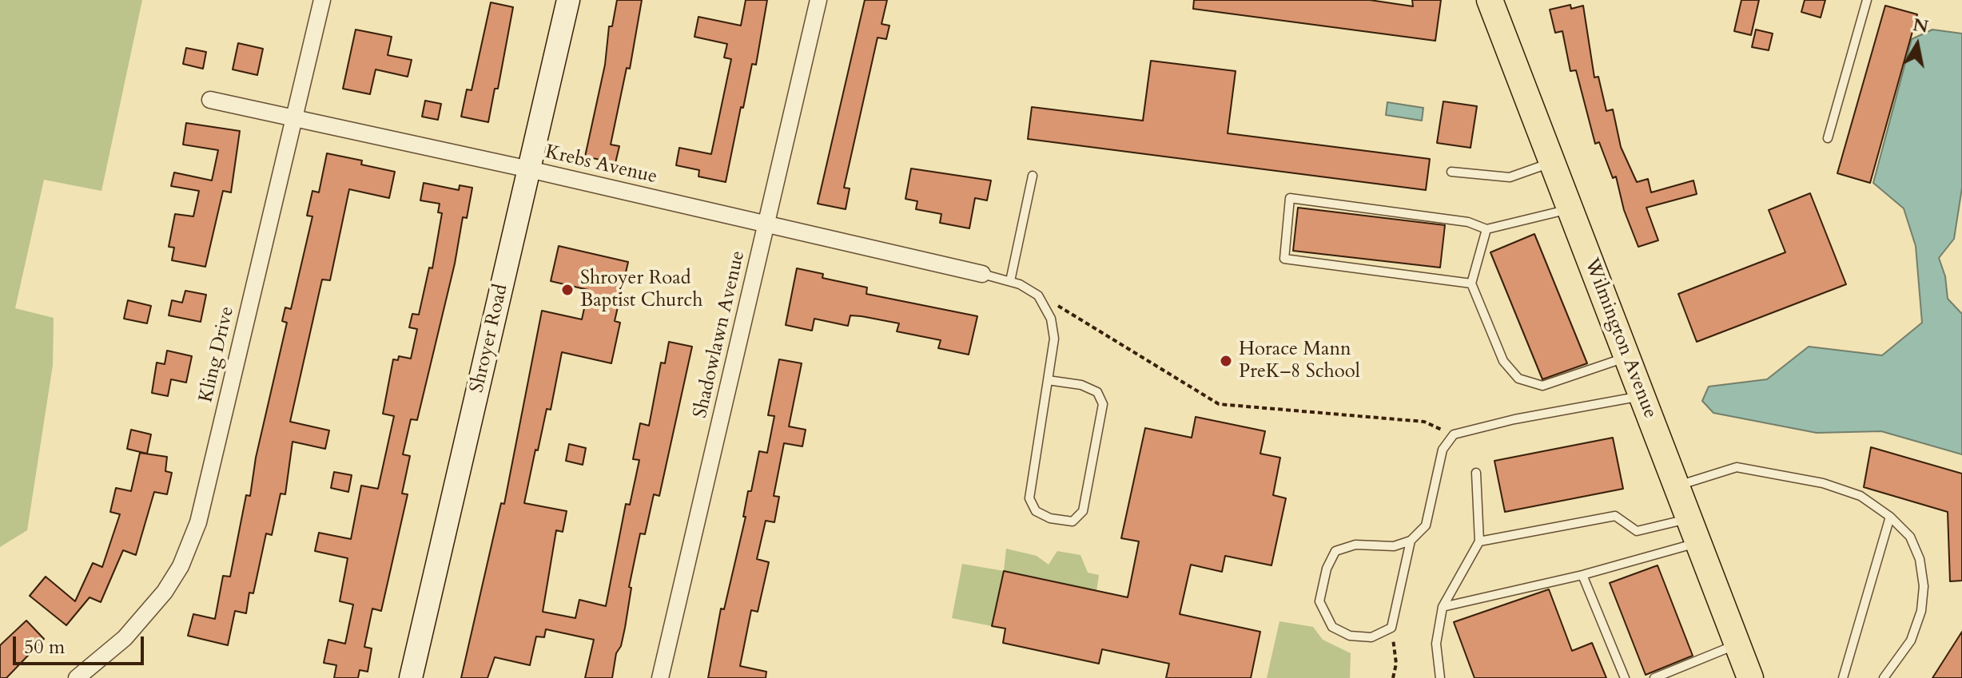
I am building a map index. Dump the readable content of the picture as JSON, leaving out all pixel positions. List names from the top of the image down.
{
  "streets": {
    "main road": ["Shroyer Road", "Wilmington Avenue"],
    "street": ["Krebs Avenue", "Shadowlawn Avenue", "Kling Drive"]
  },
  "crossings": [
    ["Krebs Avenue", "Shadowlawn Avenue"],
    ["Krebs Avenue", "Shroyer Road"],
    ["Krebs Avenue", "Kling Drive"]
  ],
  "places": ["Shroyer Road Baptist Church", "Horace Mann PreK–8 School"],
  "scale_bar": "50 m",
  "north": "top"
}
